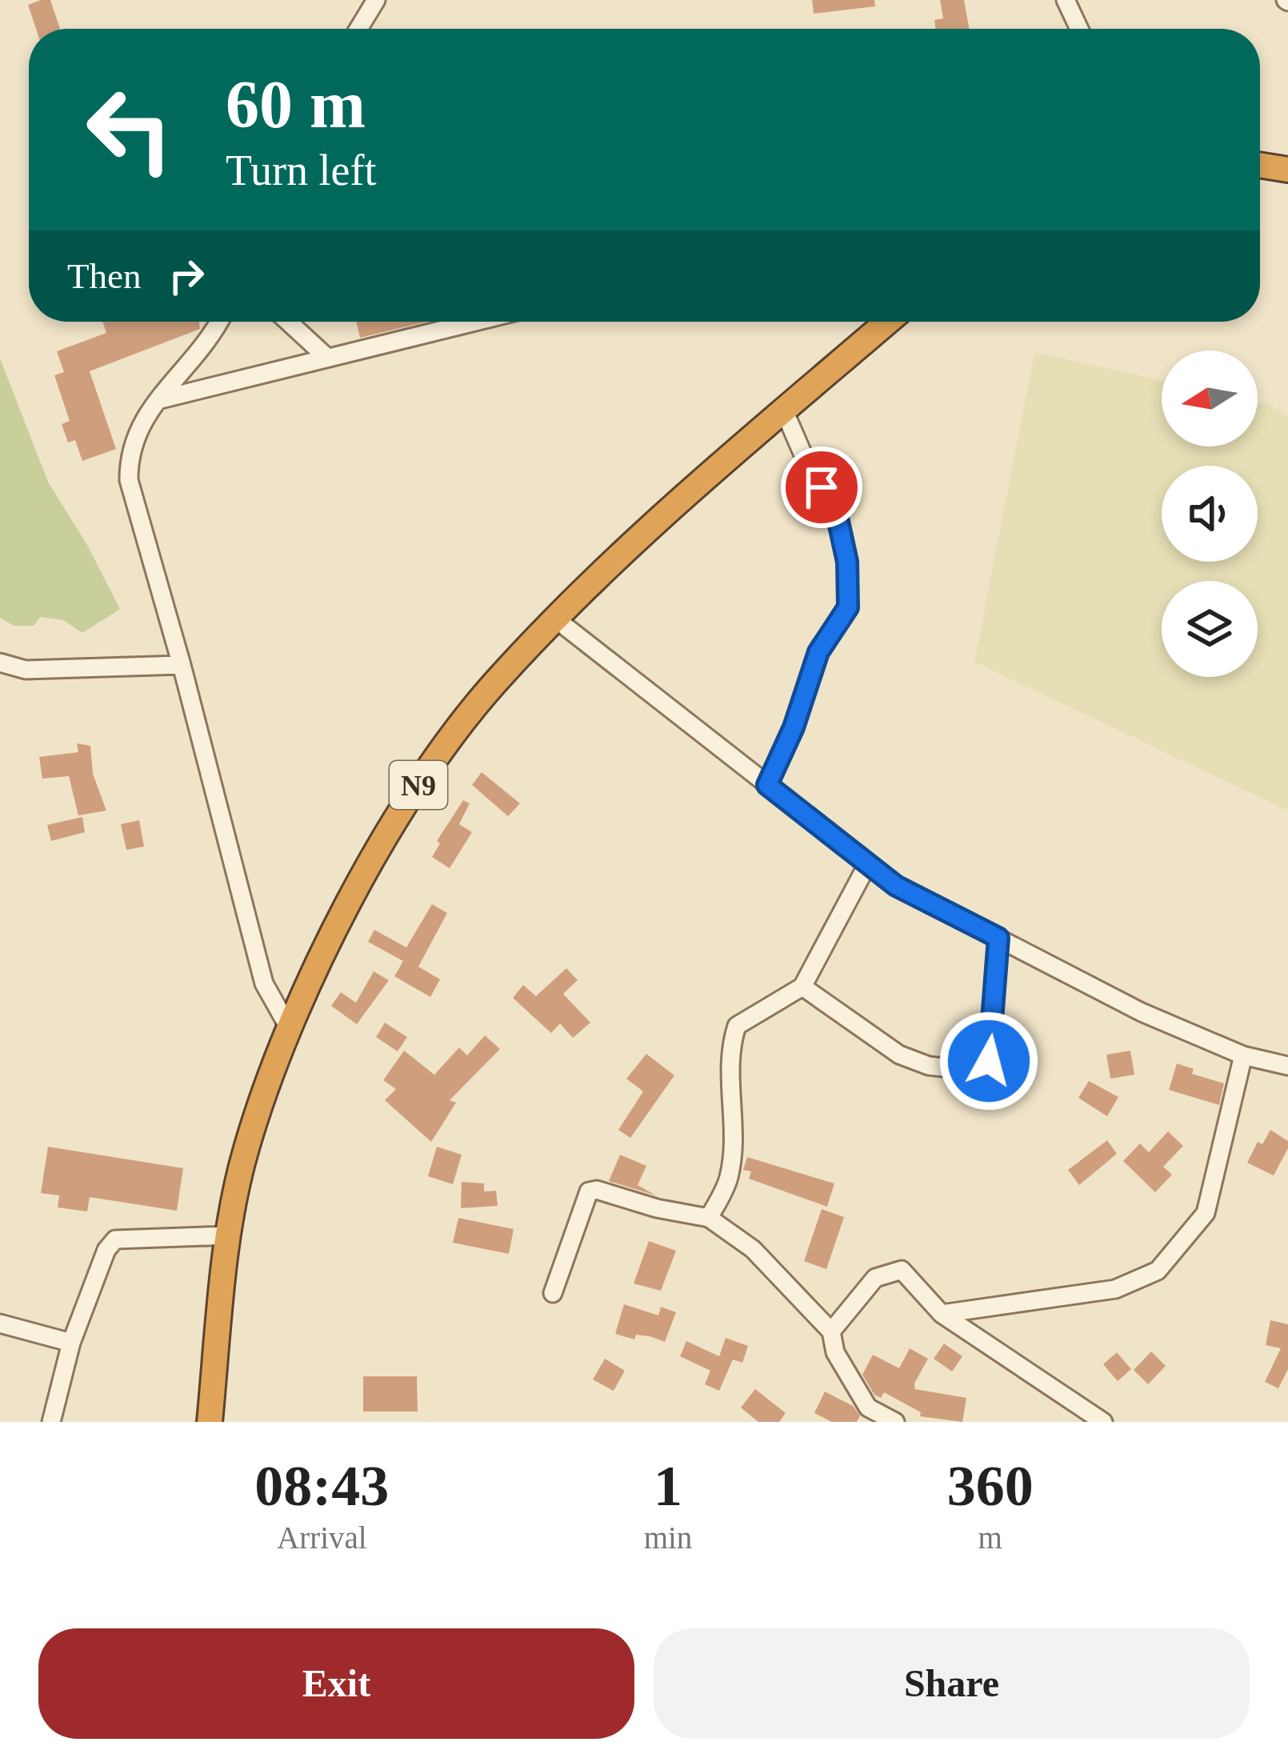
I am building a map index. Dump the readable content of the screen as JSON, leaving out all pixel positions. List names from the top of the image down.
{
  "streets": {
    "highway": ["N9"]
  },
  "north": "left",
  "page": {
    "turn": ["60 m", "Turn left"],
    "then": "Then",
    "eta": [
      "08:43",
      "Arrival",
      "1",
      "min",
      "360",
      "m"
    ],
    "buttons": ["Exit", "Share"]
  }
}
